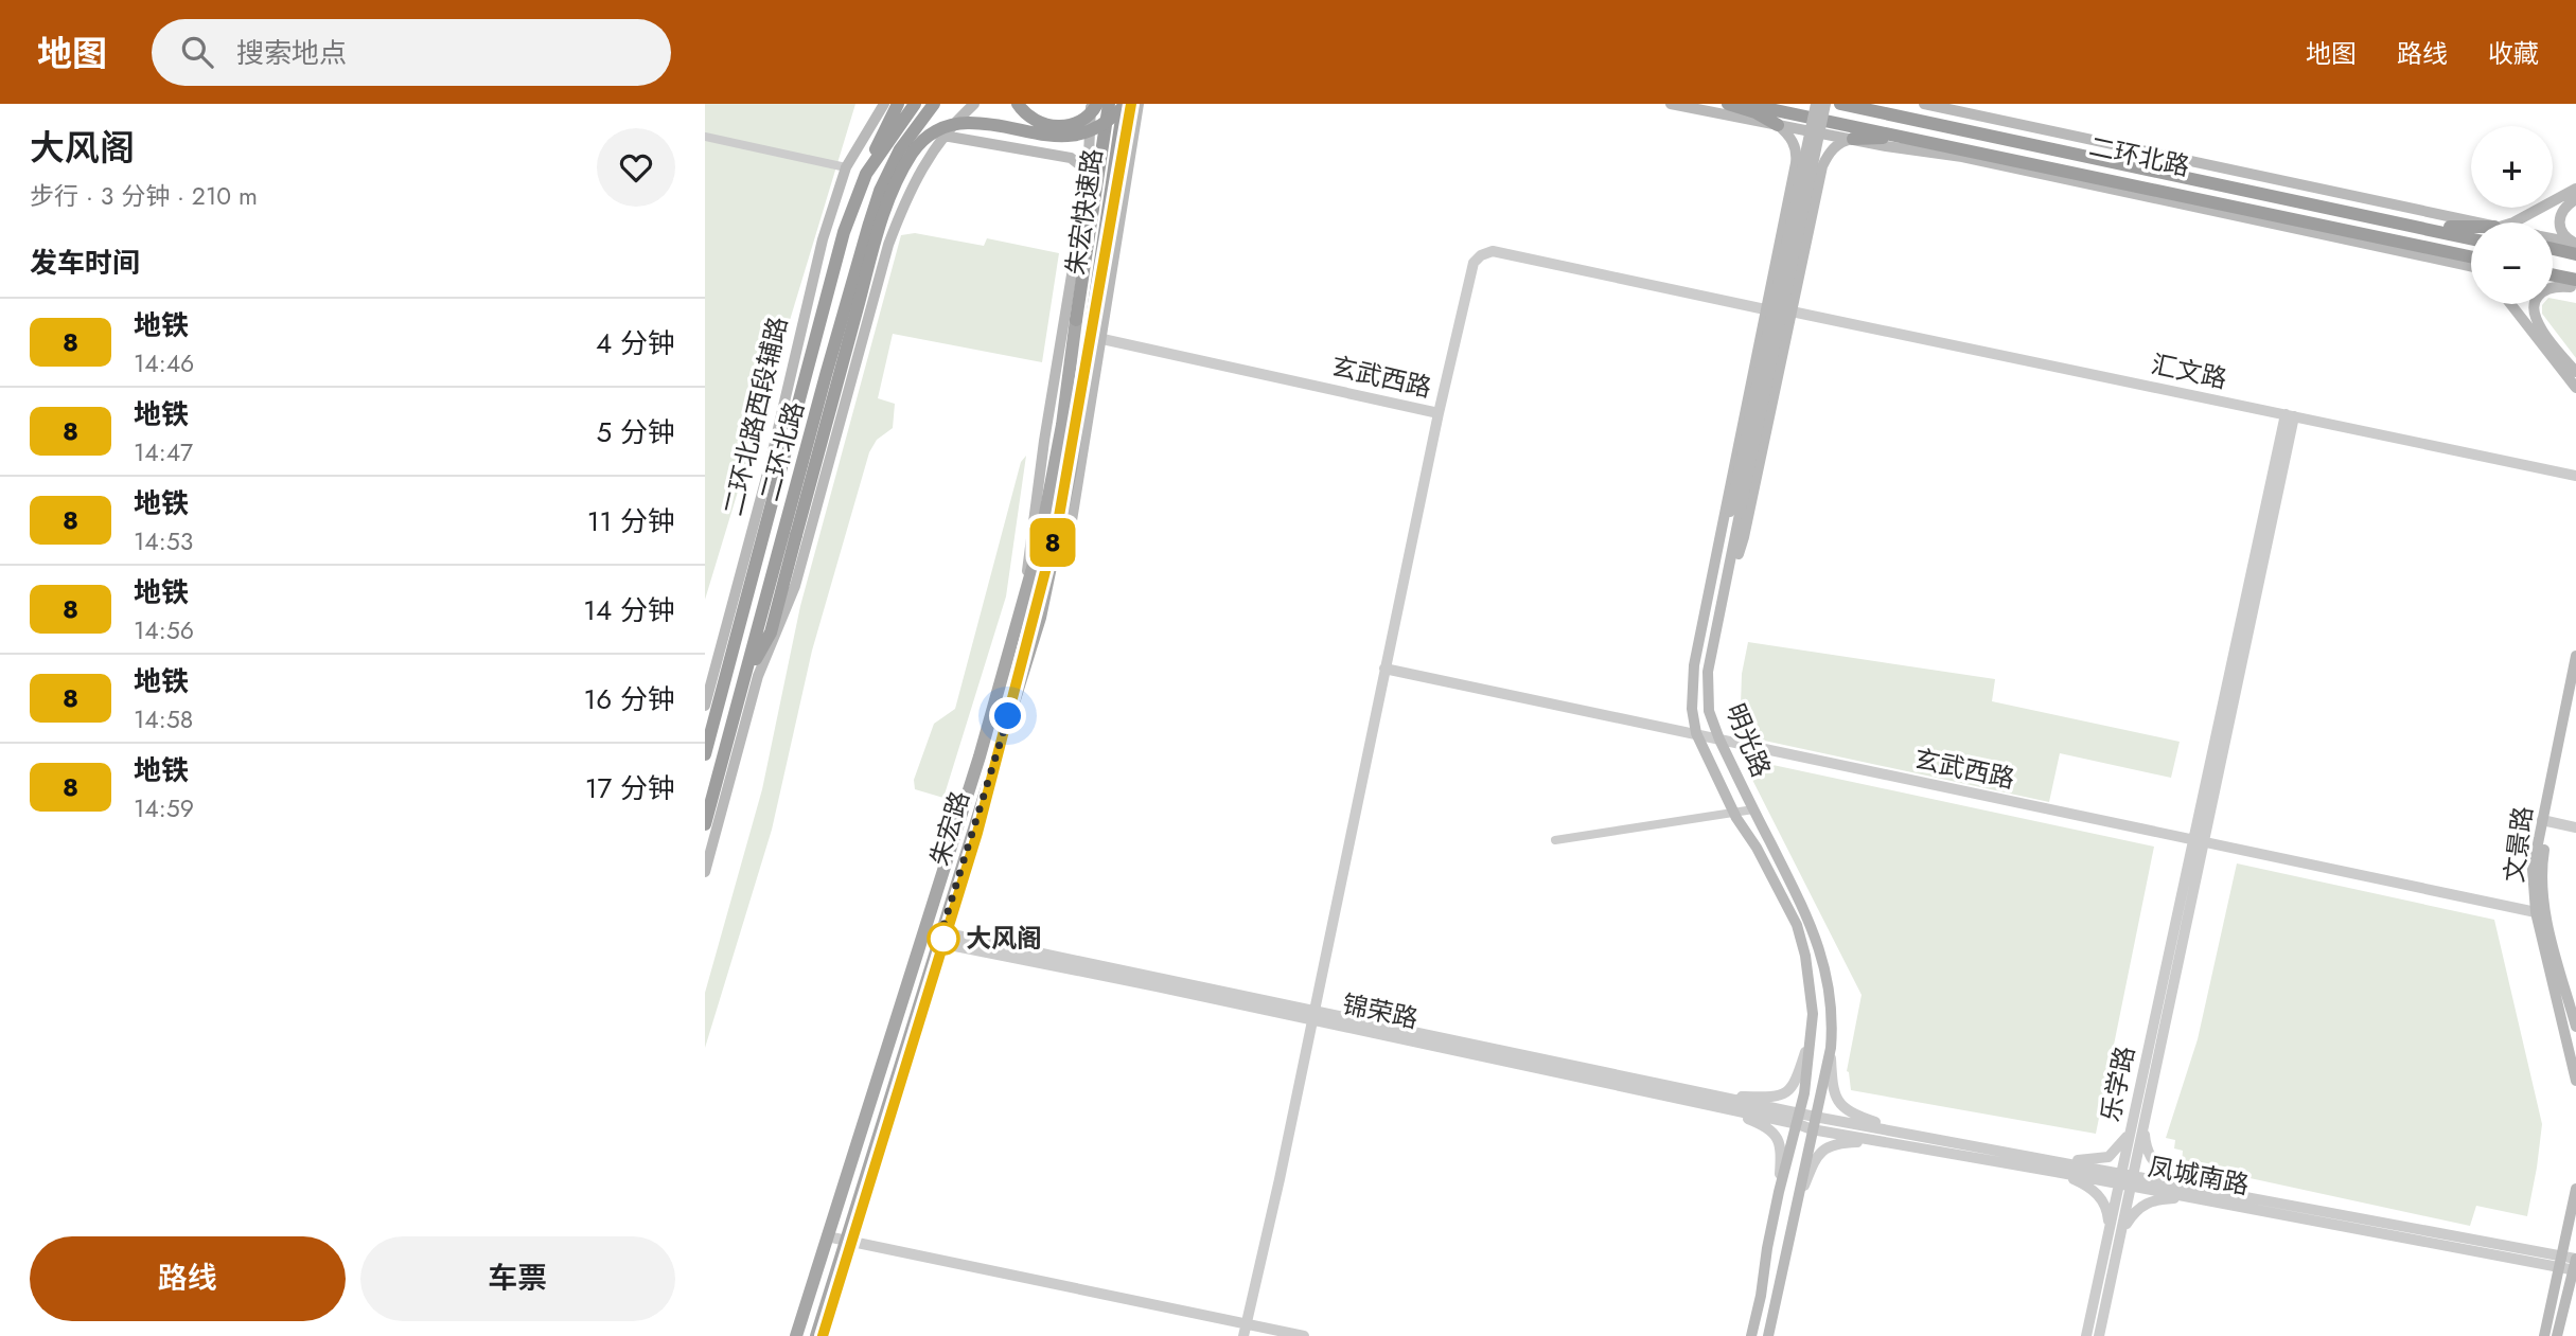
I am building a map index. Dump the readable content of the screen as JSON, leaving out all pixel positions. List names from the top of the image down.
{
  "streets": {
    "highway": ["二环北路", "朱宏快速路"],
    "main road": [
      "二环北路西段辅路",
      "明光路",
      "朱宏路",
      "文景路"
    ],
    "street": [
      "汇文路",
      "玄武西路",
      "锦荣路",
      "乐学路",
      "凤城南路"
    ]
  },
  "crossings": [
    ["朱宏快速路", "朱宏路"],
    ["玄武西路", "明光路"],
    ["玄武西路", "文景路"],
    ["玄武西路", "锦荣路"],
    ["玄武西路", "乐学路"],
    ["明光路", "锦荣路"],
    ["明光路", "凤城南路"],
    ["朱宏路", "锦荣路"],
    ["锦荣路", "凤城南路"],
    ["乐学路", "凤城南路"]
  ],
  "places": ["大风阁"],
  "lines": ["metro line 8"],
  "page": {
    "header": "地图",
    "search": "搜索地点",
    "nav": ["地图", "路线", "收藏"],
    "heading": [
      ["大风阁", "步行 · 3 分钟 · 210 m"],
      "发车时间"
    ],
    "on_map": "8",
    "map_buttons": ["+", "−"],
    "list": [
      {
        "mark": "8",
        "name": "地铁",
        "note": "14:46",
        "value": "4 分钟"
      },
      {
        "mark": "8",
        "name": "地铁",
        "note": "14:47",
        "value": "5 分钟"
      },
      {
        "mark": "8",
        "name": "地铁",
        "note": "14:53",
        "value": "11 分钟"
      },
      {
        "mark": "8",
        "name": "地铁",
        "note": "14:56",
        "value": "14 分钟"
      },
      {
        "mark": "8",
        "name": "地铁",
        "note": "14:58",
        "value": "16 分钟"
      },
      {
        "mark": "8",
        "name": "地铁",
        "note": "14:59",
        "value": "17 分钟"
      }
    ],
    "buttons": ["路线", "车票"]
  }
}
